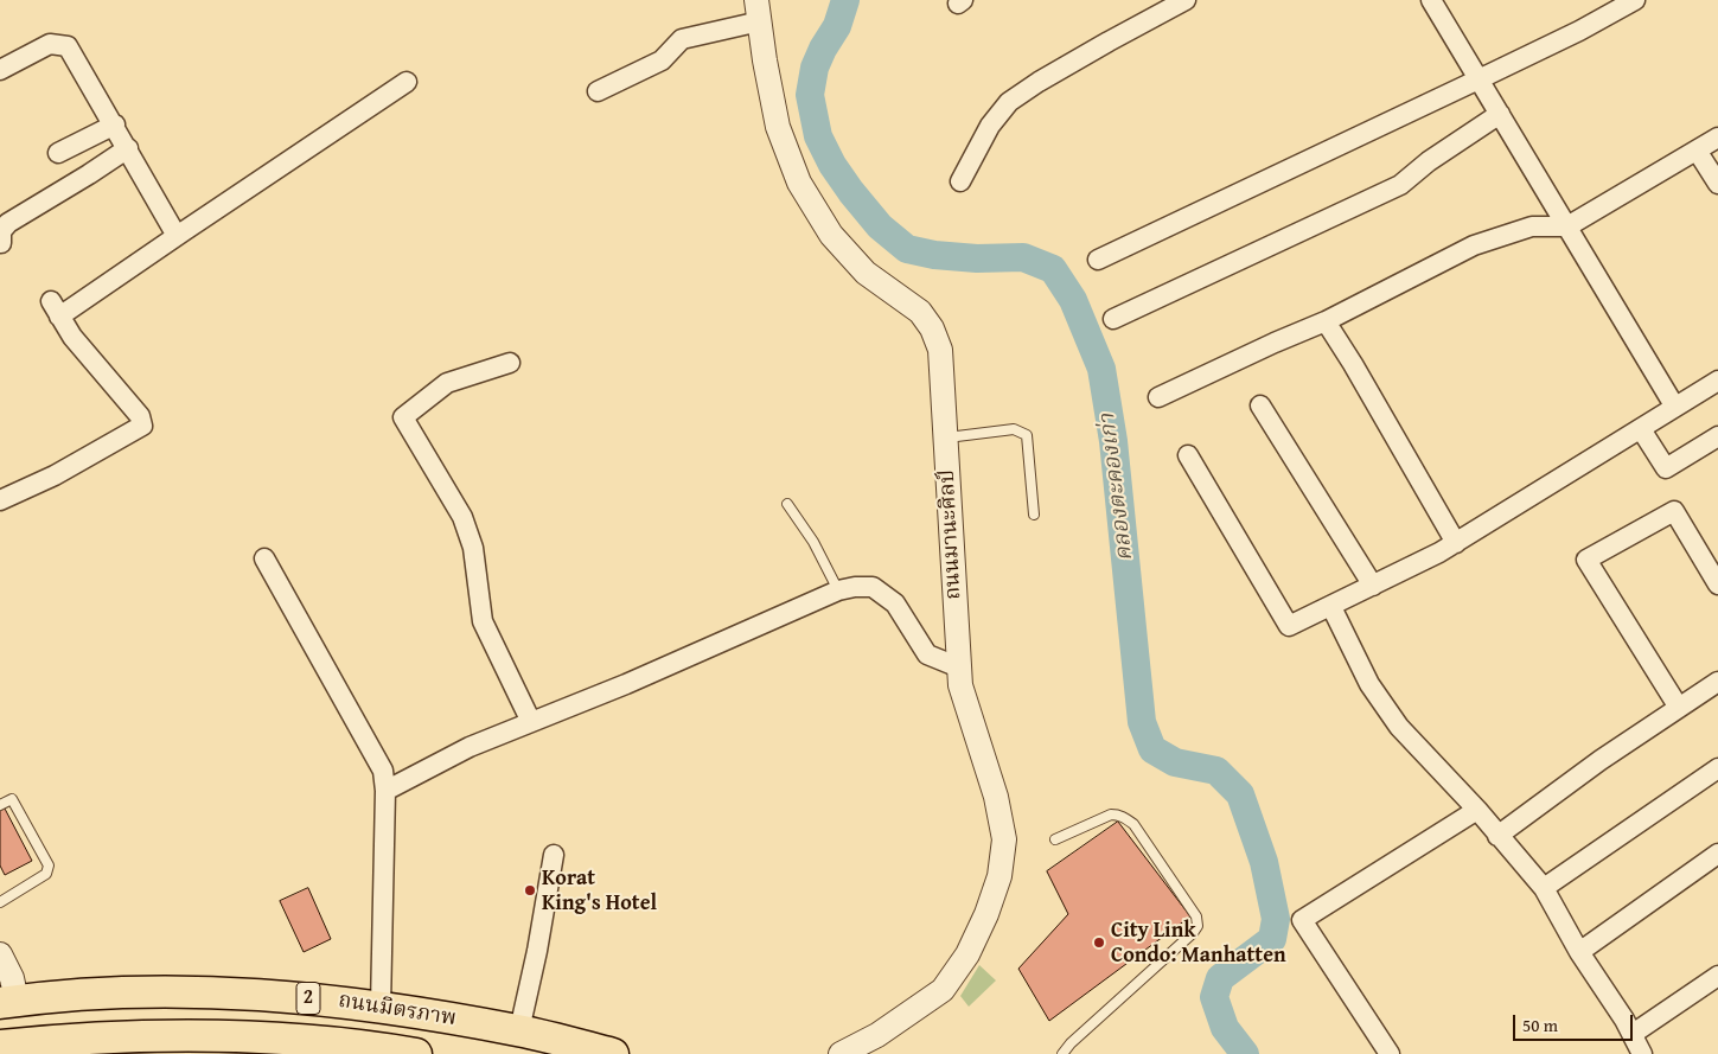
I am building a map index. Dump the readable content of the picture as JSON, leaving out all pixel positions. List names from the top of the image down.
{
  "streets": {
    "highway": ["2", "ถนนมิตรภาพ"],
    "street": ["ถนนมานะศิลป์"]
  },
  "water": ["คลองตะคองเก่า"],
  "places": ["Korat King's Hotel", "City Link Condo: Manhatten"],
  "scale_bar": "50 m"
}
